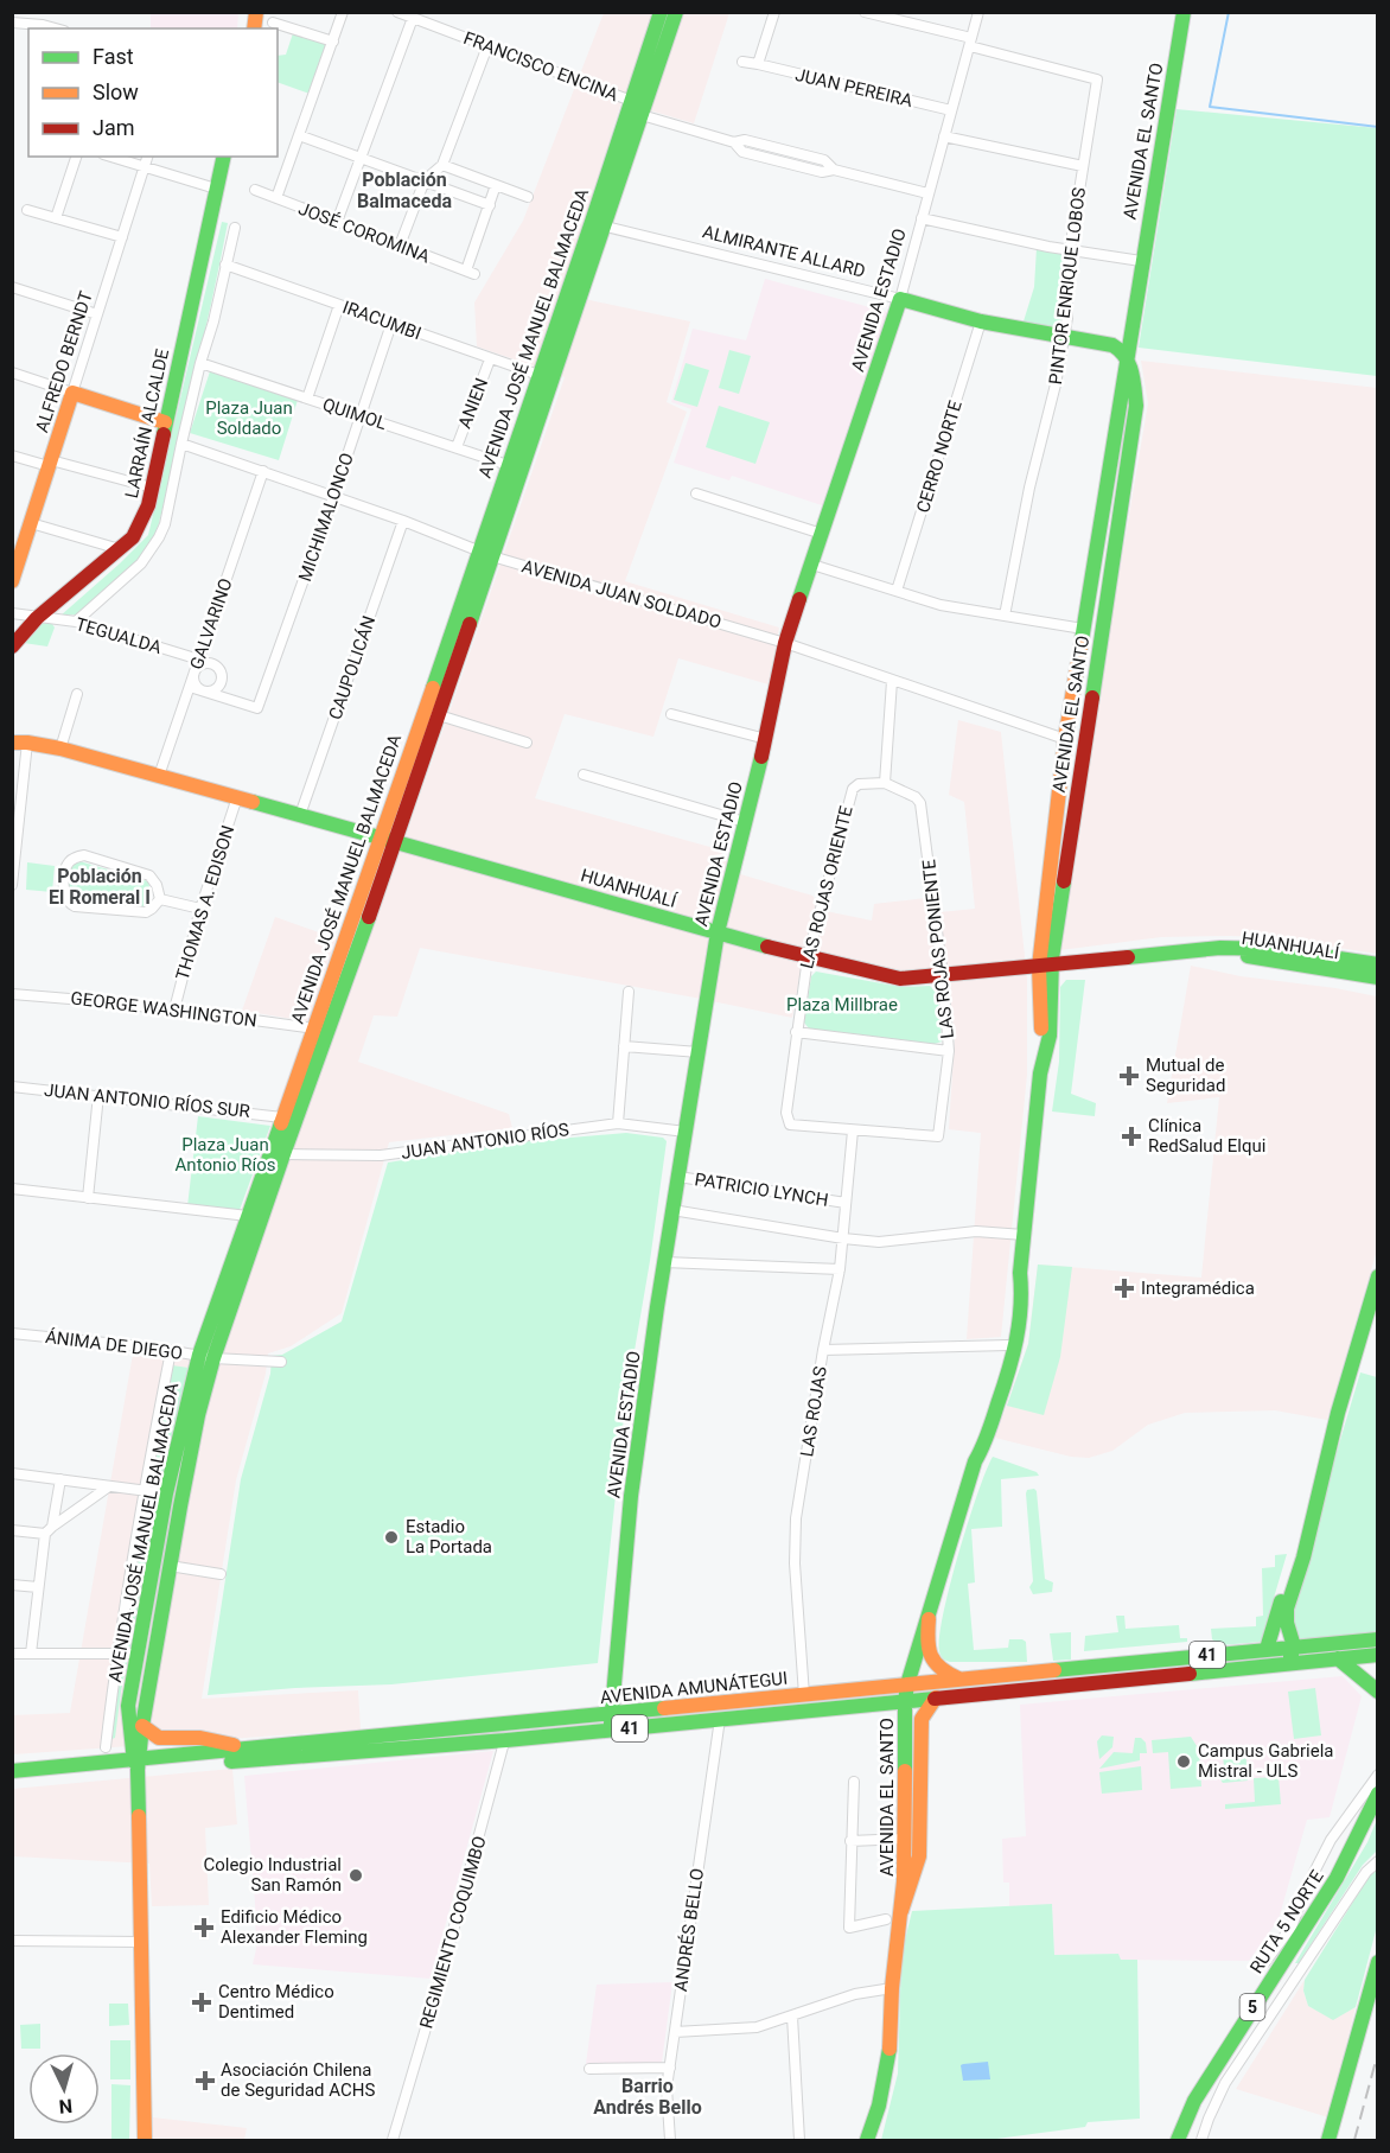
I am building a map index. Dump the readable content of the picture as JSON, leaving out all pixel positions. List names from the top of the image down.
{
  "streets": {
    "main road": [
      "AVENIDA EL SANTO",
      "ALMIRANTE ALLARD",
      "AVENIDA ESTADIO",
      "AVENIDA JOSÉ MANUEL BALMACEDA",
      "ALFREDO BERNDT",
      "LARRAÍN ALCALDE",
      "HUANHUALÍ",
      "41",
      "AVENIDA AMUNÁTEGUI",
      "RUTA 5 NORTE",
      "5"
    ],
    "street": [
      "FRANCISCO ENCINA",
      "JUAN PEREIRA",
      "JOSÉ COROMINA",
      "PINTOR ENRIQUE LOBOS",
      "IRACUMBI",
      "ANIEN",
      "QUIMOL",
      "CERRO NORTE",
      "MICHIMALONCO",
      "AVENIDA JUAN SOLDADO",
      "GALVARINO",
      "TEGUALDA",
      "CAUPOLICÁN",
      "LAS ROJAS ORIENTE",
      "THOMAS A. EDISON",
      "LAS ROJAS PONIENTE",
      "GEORGE WASHINGTON",
      "JUAN ANTONIO RÍOS SUR",
      "JUAN ANTONIO RÍOS",
      "PATRICIO LYNCH",
      "ÁNIMA DE DIEGO",
      "LAS ROJAS",
      "ANDRÉS BELLO",
      "REGIMIENTO COQUIMBO"
    ]
  },
  "crossings": [
    ["FRANCISCO ENCINA", "AVENIDA ESTADIO"],
    ["FRANCISCO ENCINA", "AVENIDA JOSÉ MANUEL BALMACEDA"],
    ["JUAN PEREIRA", "AVENIDA ESTADIO"],
    ["AVENIDA EL SANTO", "ALMIRANTE ALLARD"],
    ["AVENIDA EL SANTO", "AVENIDA JUAN SOLDADO"],
    ["AVENIDA EL SANTO", "HUANHUALÍ"],
    ["AVENIDA EL SANTO", "AVENIDA AMUNÁTEGUI"],
    ["ALMIRANTE ALLARD", "PINTOR ENRIQUE LOBOS"],
    ["ALMIRANTE ALLARD", "AVENIDA ESTADIO"],
    ["ALMIRANTE ALLARD", "AVENIDA JOSÉ MANUEL BALMACEDA"],
    ["ALMIRANTE ALLARD", "CERRO NORTE"],
    ["PINTOR ENRIQUE LOBOS", "AVENIDA ESTADIO"],
    ["AVENIDA ESTADIO", "AVENIDA JUAN SOLDADO"],
    ["AVENIDA ESTADIO", "HUANHUALÍ"],
    ["AVENIDA ESTADIO", "JUAN ANTONIO RÍOS"],
    ["AVENIDA ESTADIO", "PATRICIO LYNCH"],
    ["AVENIDA ESTADIO", "AVENIDA AMUNÁTEGUI"],
    ["IRACUMBI", "AVENIDA JOSÉ MANUEL BALMACEDA"],
    ["IRACUMBI", "ANIEN"],
    ["IRACUMBI", "LARRAÍN ALCALDE"],
    ["IRACUMBI", "MICHIMALONCO"],
    ["AVENIDA JOSÉ MANUEL BALMACEDA", "QUIMOL"],
    ["AVENIDA JOSÉ MANUEL BALMACEDA", "AVENIDA JUAN SOLDADO"],
    ["AVENIDA JOSÉ MANUEL BALMACEDA", "HUANHUALÍ"],
    ["AVENIDA JOSÉ MANUEL BALMACEDA", "GEORGE WASHINGTON"],
    ["AVENIDA JOSÉ MANUEL BALMACEDA", "JUAN ANTONIO RÍOS SUR"],
    ["AVENIDA JOSÉ MANUEL BALMACEDA", "JUAN ANTONIO RÍOS"],
    ["AVENIDA JOSÉ MANUEL BALMACEDA", "ÁNIMA DE DIEGO"],
    ["AVENIDA JOSÉ MANUEL BALMACEDA", "AVENIDA AMUNÁTEGUI"],
    ["ANIEN", "QUIMOL"],
    ["QUIMOL", "LARRAÍN ALCALDE"],
    ["QUIMOL", "MICHIMALONCO"],
    ["LARRAÍN ALCALDE", "AVENIDA JUAN SOLDADO"],
    ["LARRAÍN ALCALDE", "TEGUALDA"],
    ["MICHIMALONCO", "AVENIDA JUAN SOLDADO"],
    ["MICHIMALONCO", "GALVARINO"],
    ["MICHIMALONCO", "TEGUALDA"],
    ["AVENIDA JUAN SOLDADO", "GALVARINO"],
    ["AVENIDA JUAN SOLDADO", "CAUPOLICÁN"],
    ["GALVARINO", "TEGUALDA"],
    ["GALVARINO", "HUANHUALÍ"],
    ["CAUPOLICÁN", "HUANHUALÍ"],
    ["LAS ROJAS ORIENTE", "HUANHUALÍ"],
    ["LAS ROJAS ORIENTE", "LAS ROJAS PONIENTE"],
    ["LAS ROJAS ORIENTE", "LAS ROJAS"],
    ["HUANHUALÍ", "THOMAS A. EDISON"],
    ["HUANHUALÍ", "LAS ROJAS PONIENTE"],
    ["THOMAS A. EDISON", "GEORGE WASHINGTON"],
    ["LAS ROJAS PONIENTE", "LAS ROJAS"],
    ["PATRICIO LYNCH", "LAS ROJAS"],
    ["LAS ROJAS", "AVENIDA AMUNÁTEGUI"],
    ["AVENIDA AMUNÁTEGUI", "ANDRÉS BELLO"],
    ["AVENIDA AMUNÁTEGUI", "REGIMIENTO COQUIMBO"]
  ],
  "districts": ["Población Balmaceda", "Población El Romeral I", "Barrio Andrés Bello"],
  "parks": ["Plaza Juan Soldado", "Plaza Millbrae", "Plaza Juan Antonio Ríos"],
  "places": {
    "health": [
      "Mutual de Seguridad",
      "Clínica RedSalud Elqui",
      "Integramédica",
      "Edificio Médico Alexander Fleming",
      "Centro Médico Dentimed",
      "Asociación Chilena de Seguridad ACHS"
    ],
    "other": ["Estadio La Portada", "Campus Gabriela Mistral - ULS", "Colegio Industrial San Ramón"]
  },
  "legend": ["Fast", "Slow", "Jam"],
  "north": "bottom"
}
